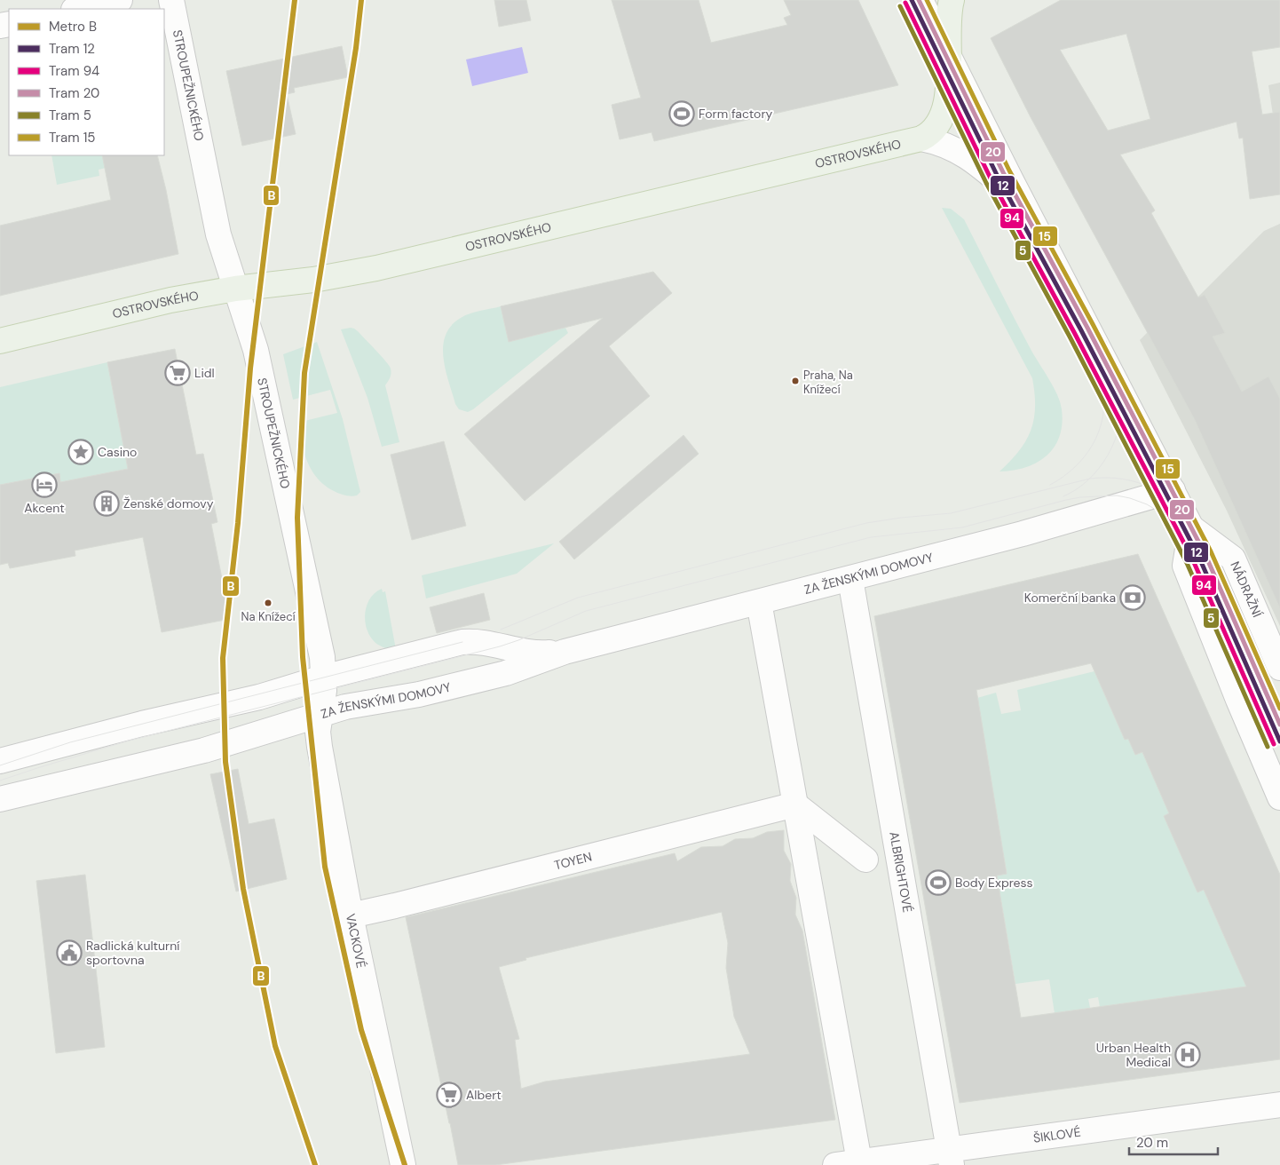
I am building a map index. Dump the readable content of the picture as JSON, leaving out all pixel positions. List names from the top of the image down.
{
  "streets": {
    "main road": ["OSTROVSKÉHO"],
    "street": [
      "STROUPEŽNICKÉHO",
      "ZA ŽENSKÝMI DOMOVY",
      "NÁDRAŽNÍ",
      "TOYEN",
      "ALBRIGHTOVÉ",
      "VACKOVÉ",
      "ŠIKLOVÉ"
    ]
  },
  "crossings": [
    ["STROUPEŽNICKÉHO", "OSTROVSKÉHO"],
    ["STROUPEŽNICKÉHO", "ZA ŽENSKÝMI DOMOVY"],
    ["STROUPEŽNICKÉHO", "VACKOVÉ"],
    ["OSTROVSKÉHO", "NÁDRAŽNÍ"],
    ["ZA ŽENSKÝMI DOMOVY", "NÁDRAŽNÍ"],
    ["ZA ŽENSKÝMI DOMOVY", "ALBRIGHTOVÉ"],
    ["ZA ŽENSKÝMI DOMOVY", "VACKOVÉ"],
    ["TOYEN", "VACKOVÉ"],
    ["ALBRIGHTOVÉ", "ŠIKLOVÉ"]
  ],
  "places": {
    "sports": ["Form factory", "Body Express"],
    "supermarket": ["Lidl", "Albert"],
    "other": ["Praha, Na Knížecí", "Na Knížecí"],
    "place": ["Casino"],
    "hotel": ["Akcent"],
    "building": ["Ženské domovy"],
    "bank": ["Komerční banka"],
    "public building": ["Radlická kulturní sportovna"],
    "hospital": ["Urban Health Medical"]
  },
  "lines": [
    "metro line B",
    "tram line 12",
    "tram line 20",
    "tram line 15",
    "tram line 94",
    "tram line 5"
  ],
  "legend": [
    "Metro B",
    "Tram 12",
    "Tram 94",
    "Tram 20",
    "Tram 5",
    "Tram 15"
  ],
  "scale_bar": "20 m"
}
